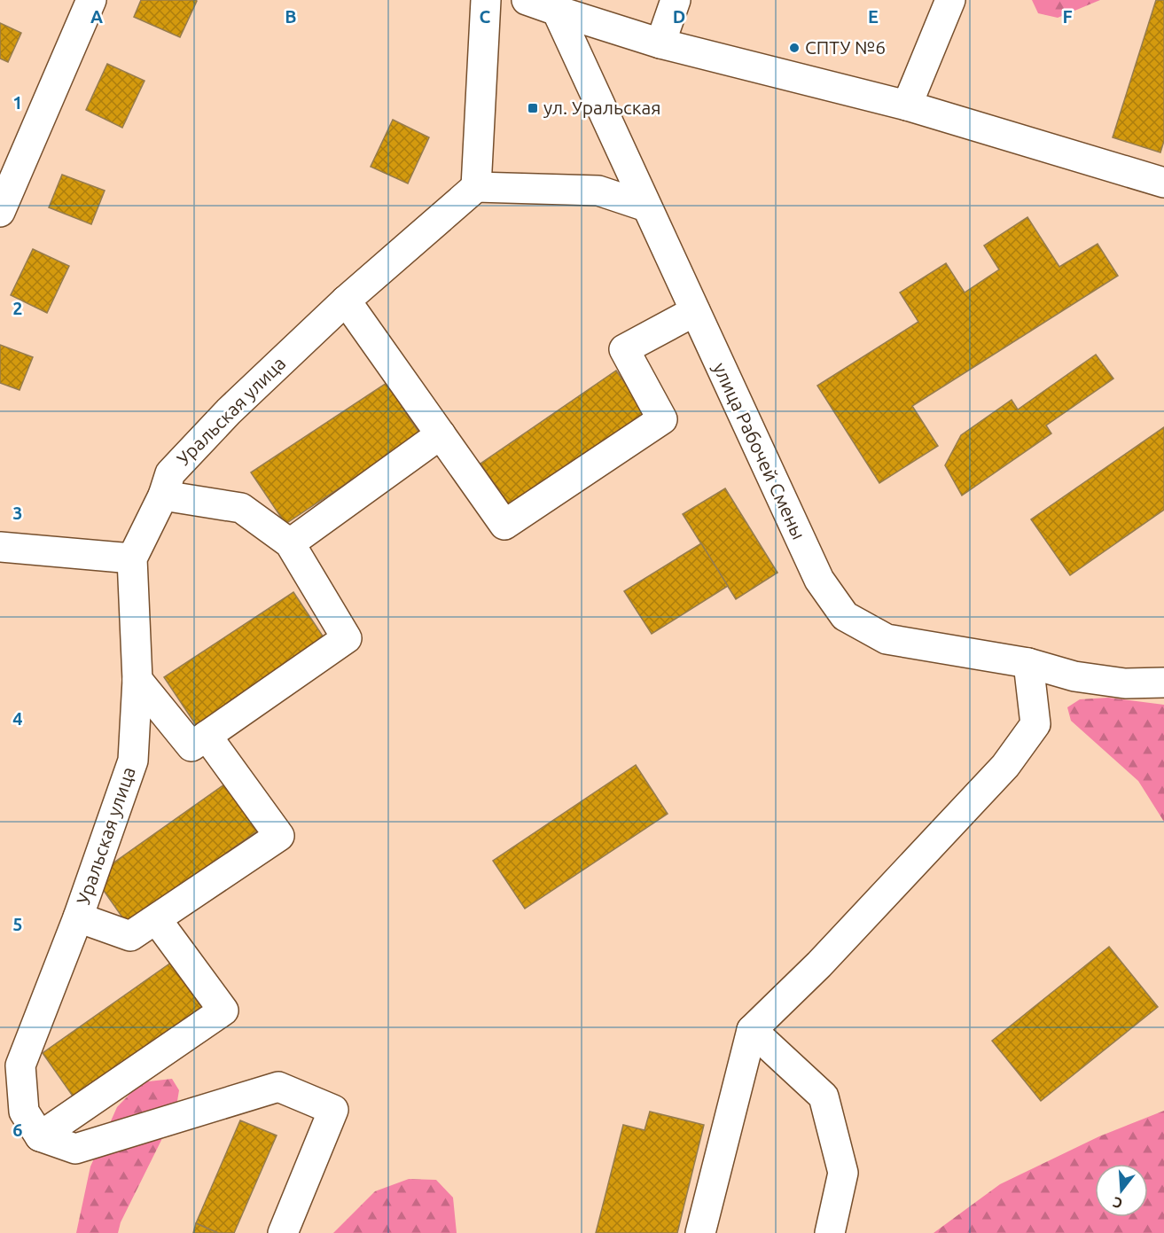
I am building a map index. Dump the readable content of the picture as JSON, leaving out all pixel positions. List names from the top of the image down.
{
  "streets": {
    "street": ["Уральская улица", "улица Рабочей Смены"]
  },
  "places": {
    "other": ["СПТУ №6"],
    "transit": ["ул. Уральская"]
  },
  "north": "bottom",
  "grid": {
    "columns": [
      "A",
      "B",
      "C",
      "D",
      "E",
      "F"
    ],
    "rows": [
      "1",
      "2",
      "3",
      "4",
      "5",
      "6"
    ]
  }
}
